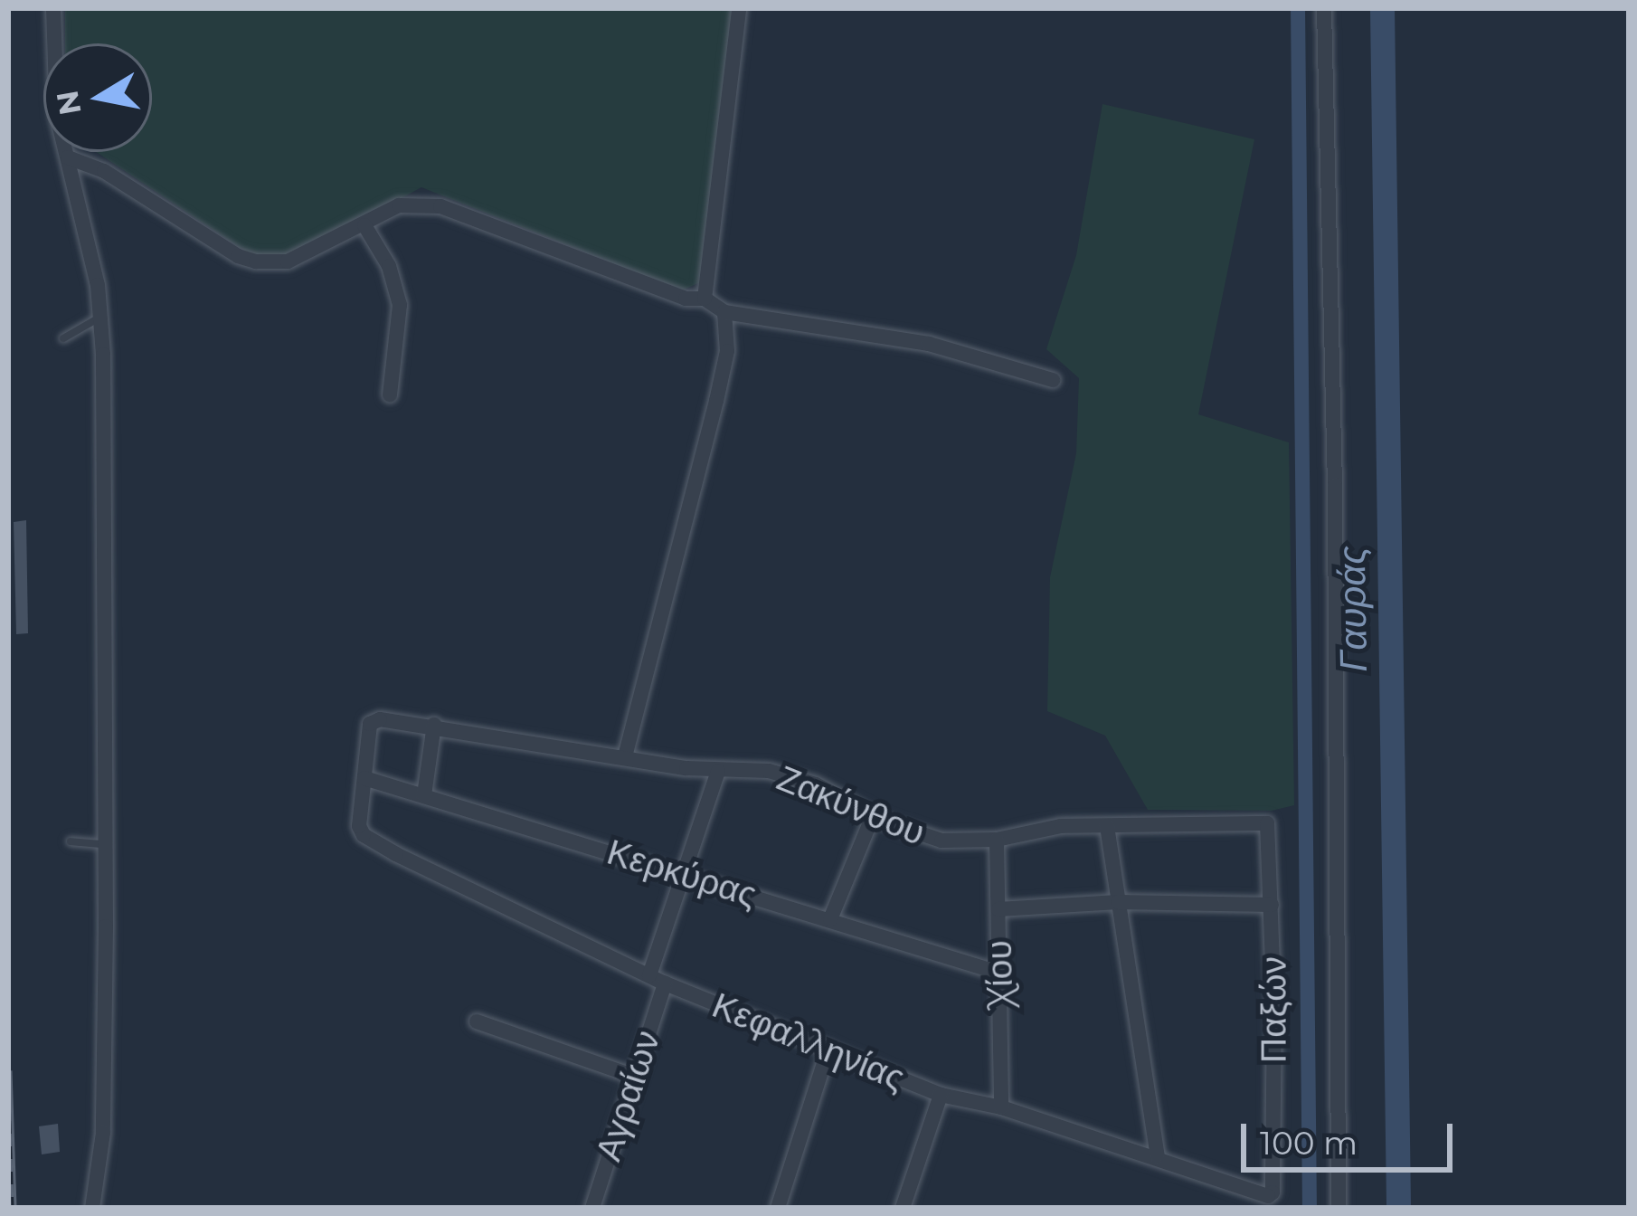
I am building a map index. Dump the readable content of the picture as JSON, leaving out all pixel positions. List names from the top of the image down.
{
  "streets": {
    "street": [
      "Ζακύνθου",
      "Κερκύρας",
      "Χίου",
      "Παξών",
      "Κεφαλληνίας",
      "Αγραίων"
    ]
  },
  "crossings": [
    ["Ζακύνθου", "Κερκύρας"],
    ["Ζακύνθου", "Χίου"],
    ["Ζακύνθου", "Παξών"],
    ["Ζακύνθου", "Κεφαλληνίας"],
    ["Ζακύνθου", "Αγραίων"],
    ["Κερκύρας", "Χίου"],
    ["Κερκύρας", "Κεφαλληνίας"],
    ["Κερκύρας", "Αγραίων"],
    ["Χίου", "Κεφαλληνίας"],
    ["Παξών", "Κεφαλληνίας"],
    ["Κεφαλληνίας", "Αγραίων"]
  ],
  "water": ["Γαυράς"],
  "scale_bar": "100 m",
  "north": "left"
}
